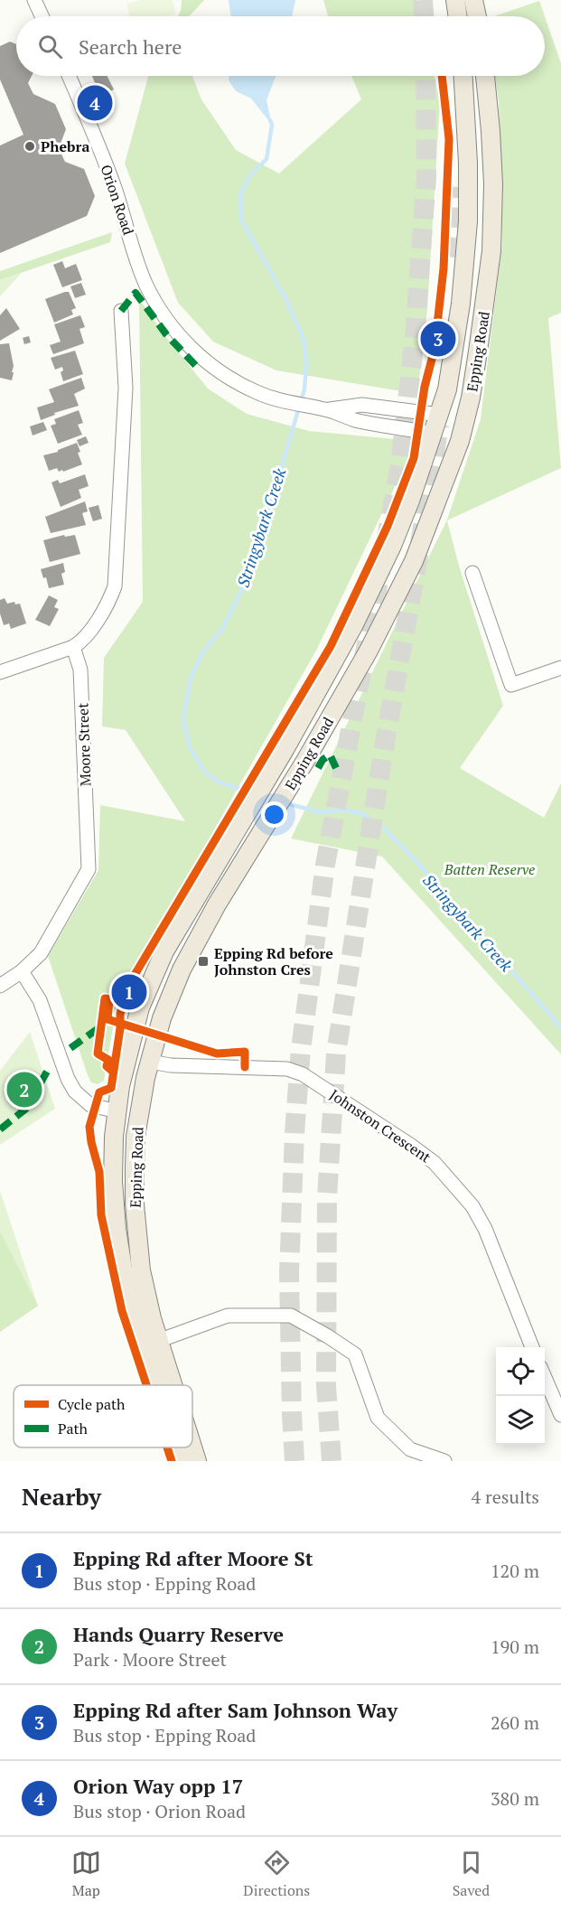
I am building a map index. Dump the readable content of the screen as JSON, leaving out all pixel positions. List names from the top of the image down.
{
  "streets": {
    "main road": ["Epping Road"],
    "street": ["Orion Road", "Moore Street", "Johnston Crescent"]
  },
  "crossings": [
    ["Epping Road", "Johnston Crescent"]
  ],
  "water": ["Stringybark Creek"],
  "parks": ["Batten Reserve"],
  "places": {
    "other": ["Phebra"],
    "transit": ["Epping Rd before Johnston Cres"]
  },
  "legend": ["Cycle path", "Path"],
  "page": {
    "search": "Search here",
    "pins": [
      "4",
      "3",
      "1",
      "2"
    ],
    "heading": ["Nearby", "4 results"],
    "list": [
      {
        "mark": "1",
        "name": "Epping Rd after Moore St",
        "note": "Bus stop · Epping Road",
        "value": "120 m"
      },
      {
        "mark": "2",
        "name": "Hands Quarry Reserve",
        "note": "Park · Moore Street",
        "value": "190 m"
      },
      {
        "mark": "3",
        "name": "Epping Rd after Sam Johnson Way",
        "note": "Bus stop · Epping Road",
        "value": "260 m"
      },
      {
        "mark": "4",
        "name": "Orion Way opp 17",
        "note": "Bus stop · Orion Road",
        "value": "380 m"
      }
    ],
    "nav": ["Map", "Directions", "Saved"]
  }
}
